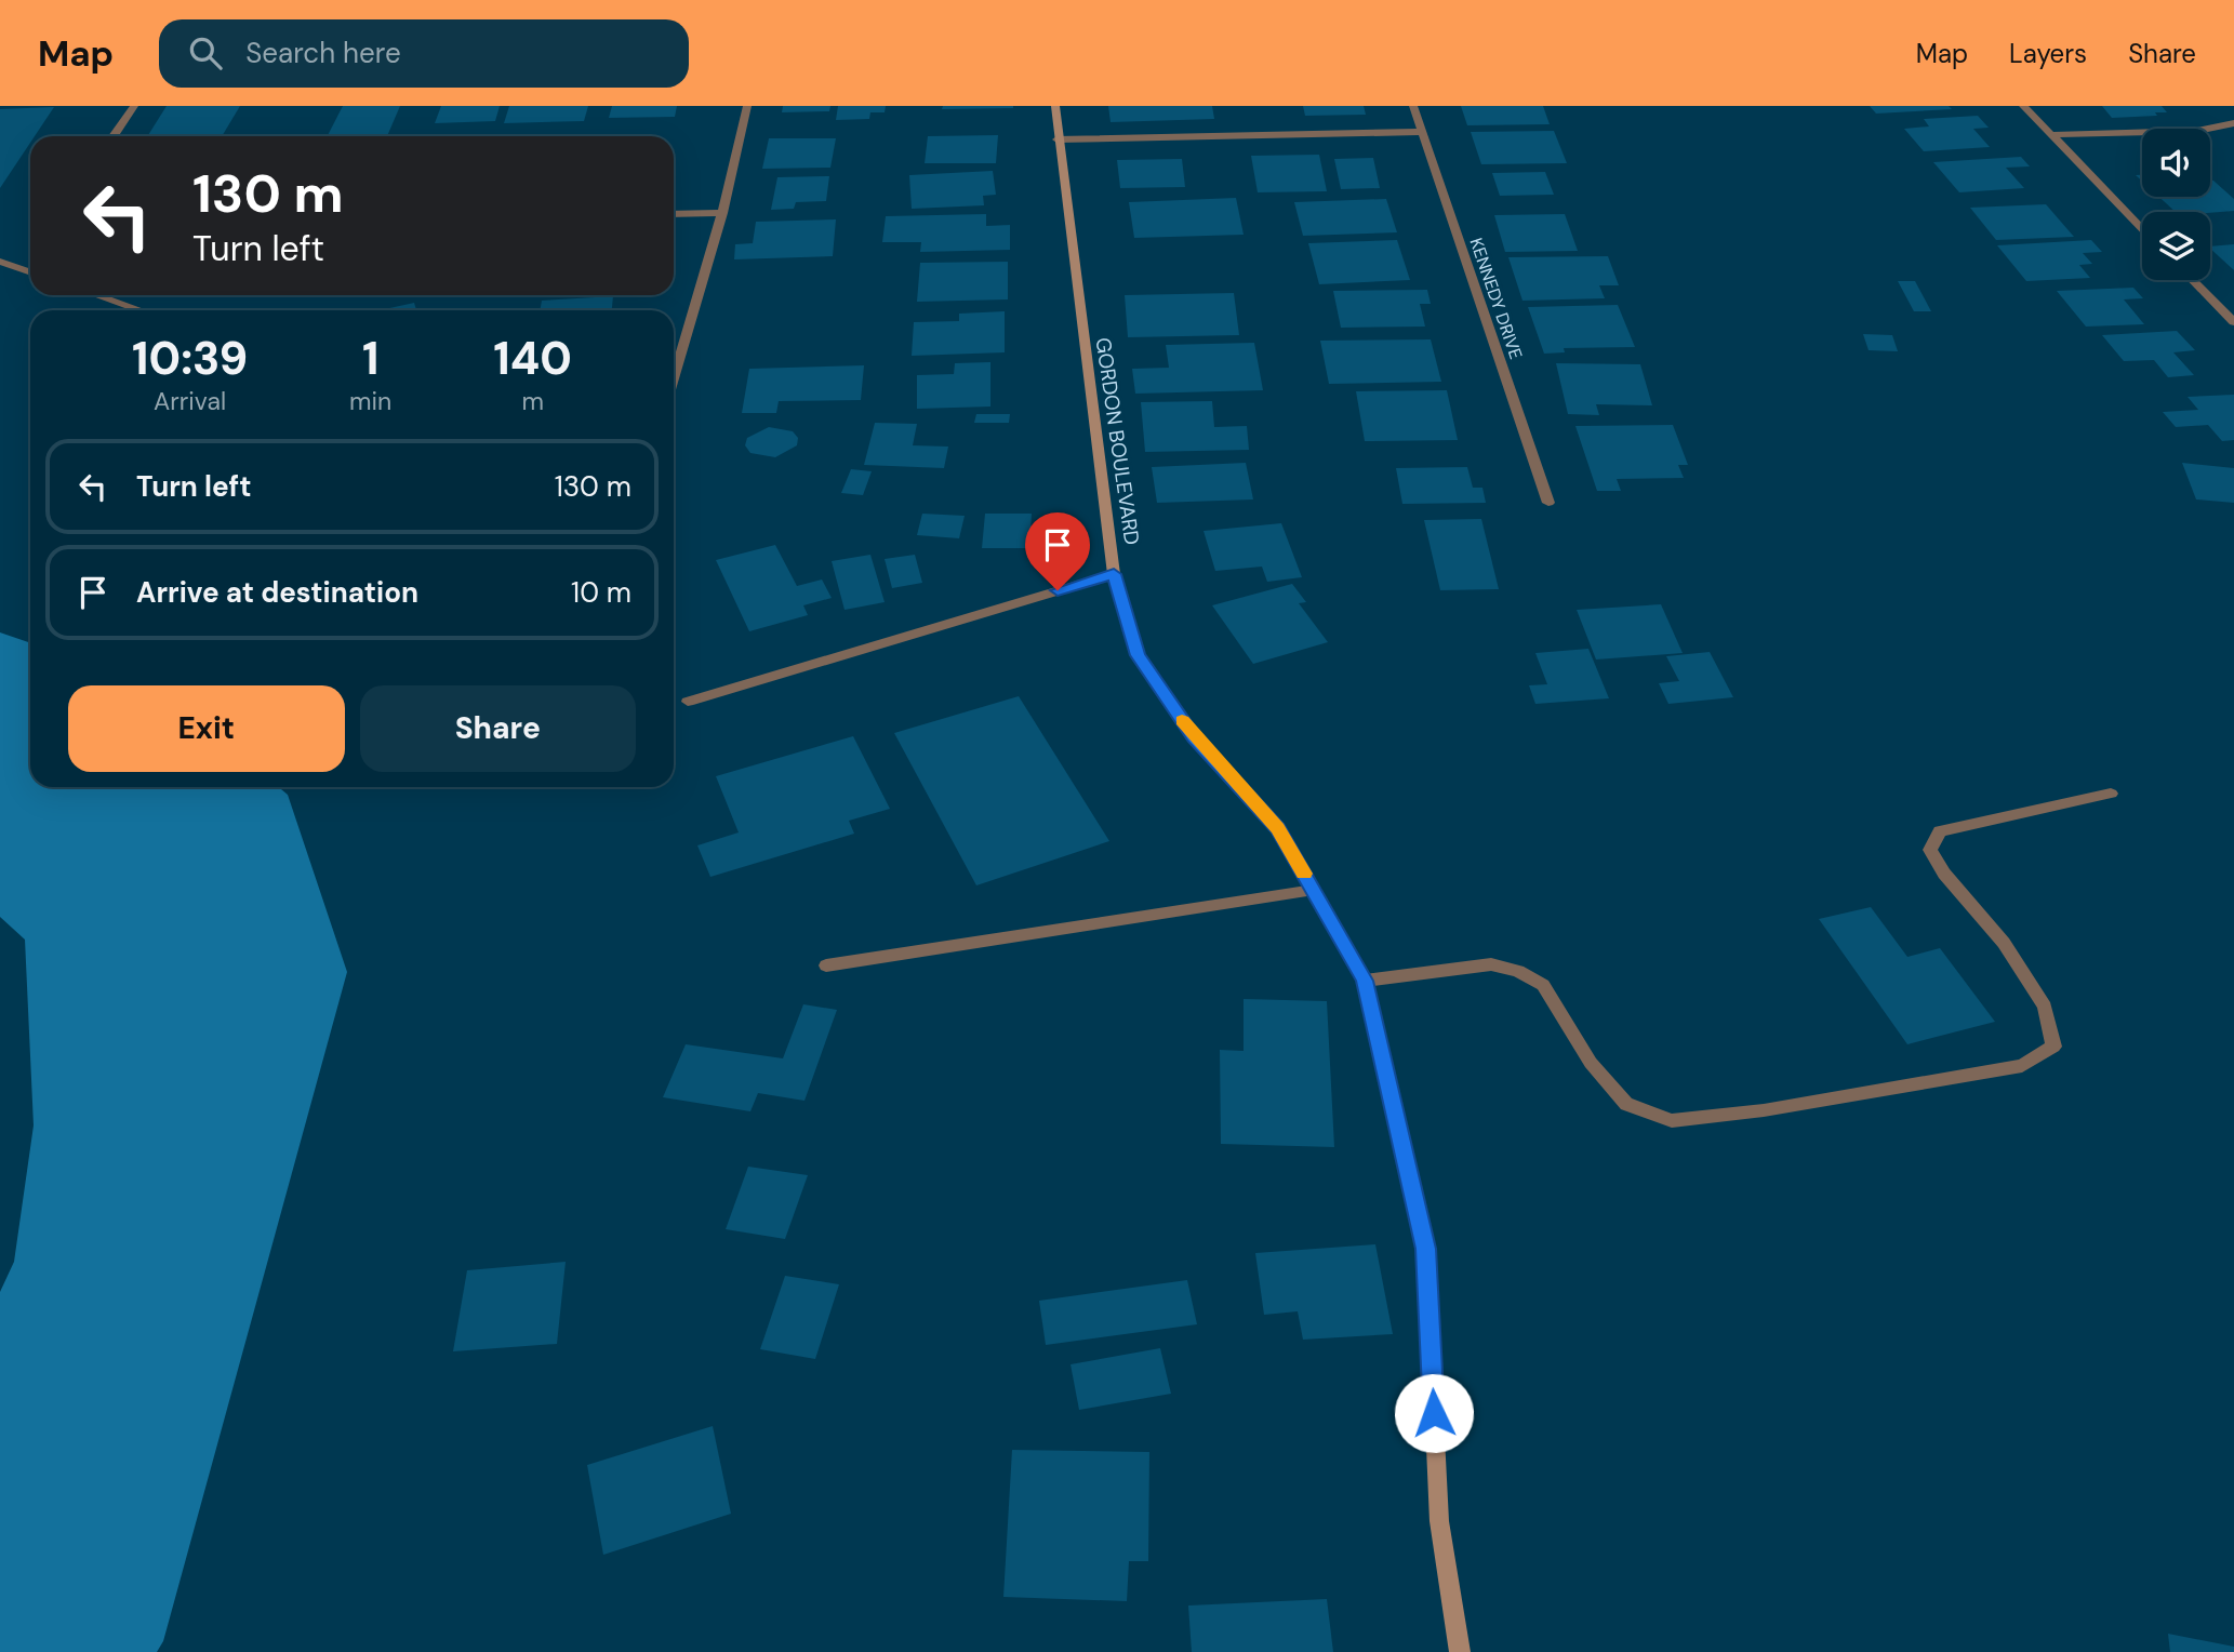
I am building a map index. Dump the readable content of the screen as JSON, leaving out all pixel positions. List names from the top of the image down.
{
  "streets": {
    "street": ["KENNEDY DRIVE", "GORDON BOULEVARD"]
  },
  "page": {
    "header": "Map",
    "search": "Search here",
    "nav": ["Map", "Layers", "Share"],
    "turn": ["130 m", "Turn left"],
    "eta": [
      "10:39",
      "Arrival",
      "1",
      "min",
      "140",
      "m"
    ],
    "list": [
      {
        "name": "Turn left",
        "value": "130 m"
      },
      {
        "name": "Arrive at destination",
        "value": "10 m"
      }
    ],
    "buttons": ["Exit", "Share"]
  }
}
